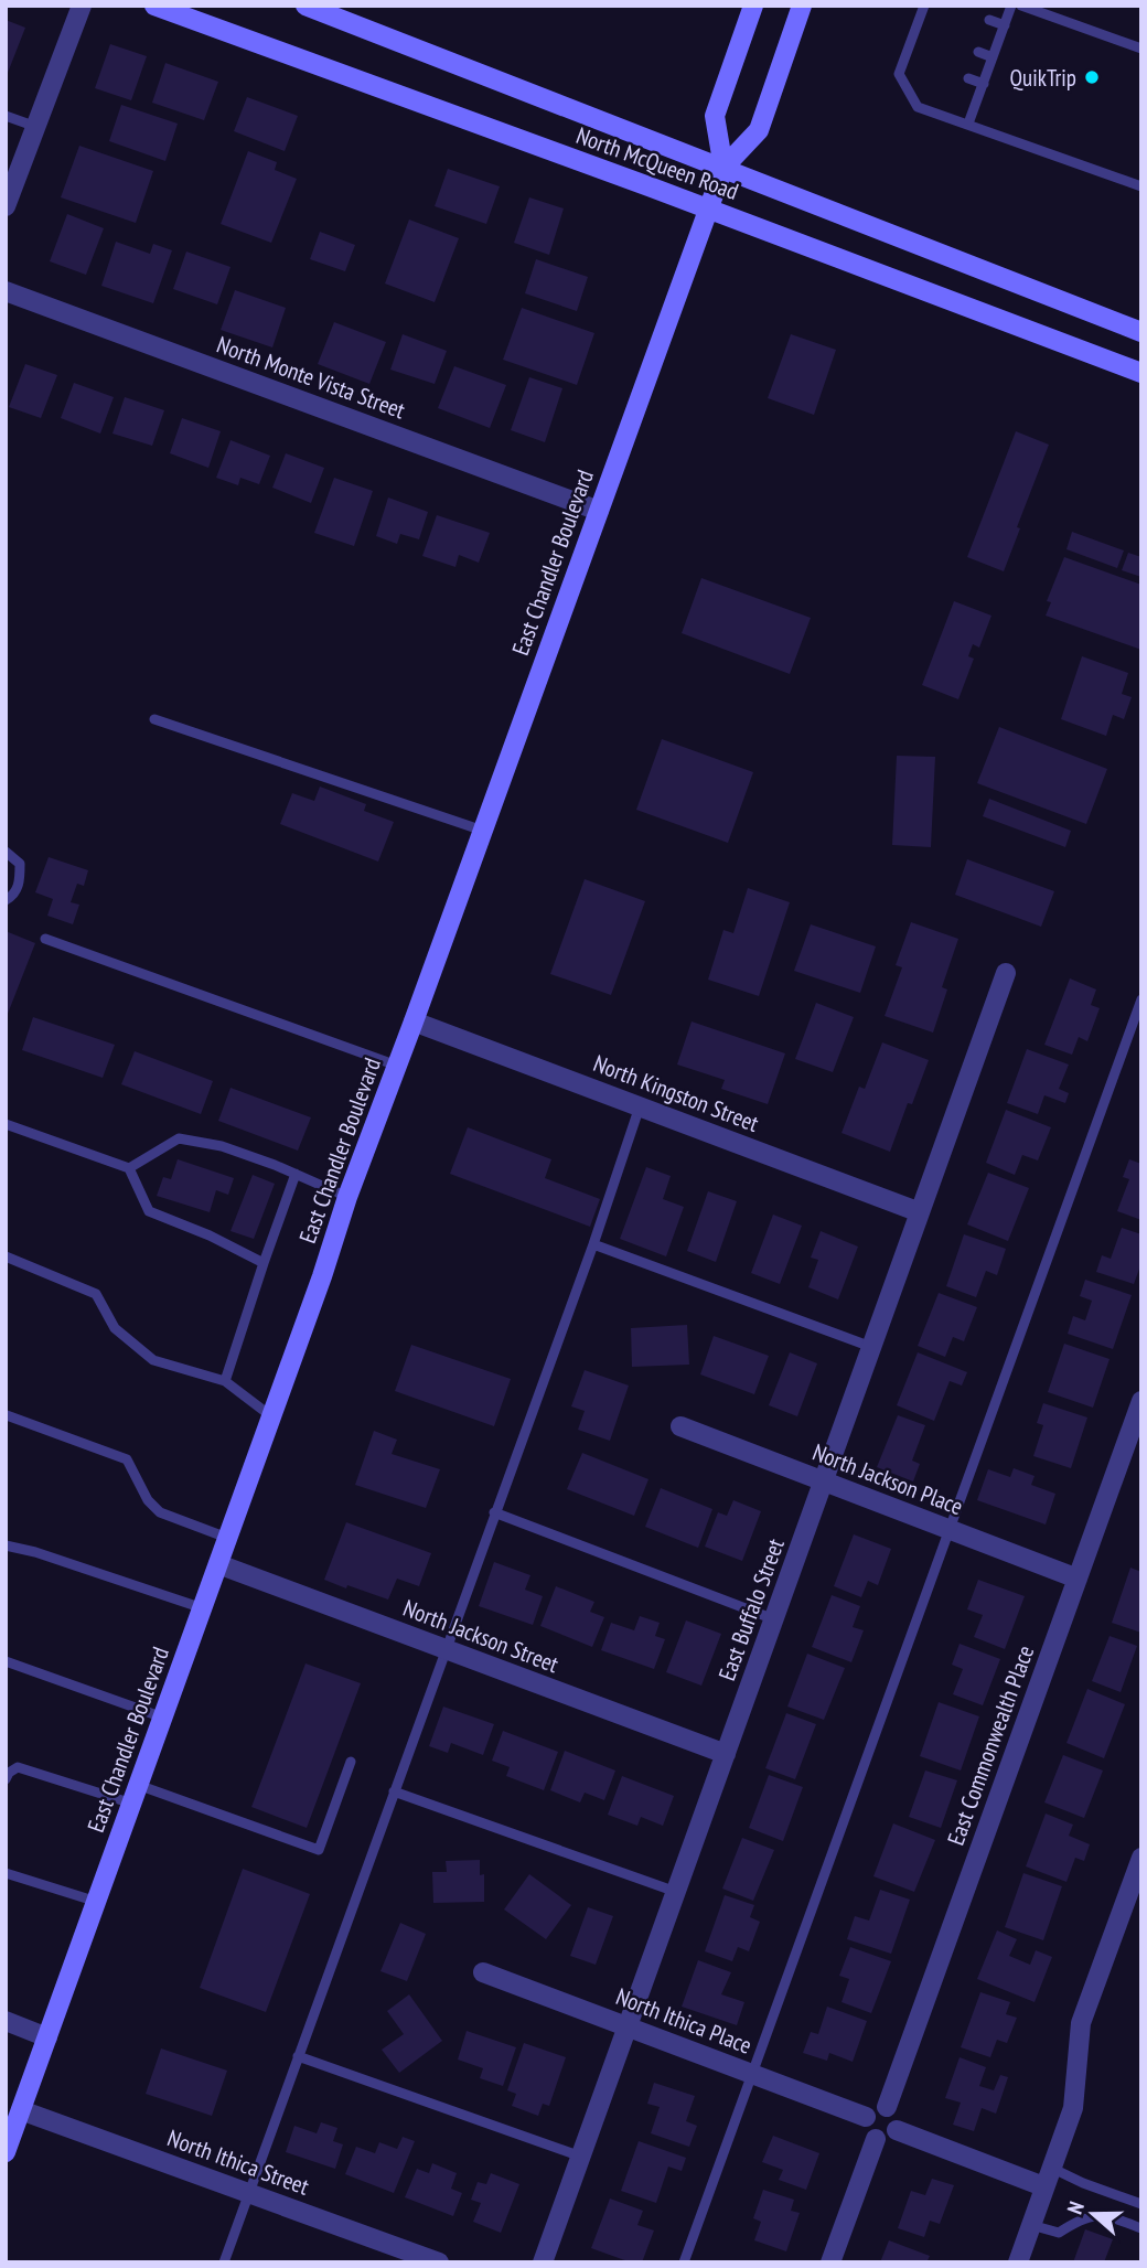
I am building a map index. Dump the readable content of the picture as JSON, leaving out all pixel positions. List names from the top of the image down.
{
  "streets": {
    "main road": ["North McQueen Road", "East Chandler Boulevard"],
    "street": [
      "North Monte Vista Street",
      "North Kingston Street",
      "North Jackson Place",
      "East Buffalo Street",
      "North Jackson Street",
      "East Commonwealth Place",
      "North Ithica Place",
      "North Ithica Street"
    ]
  },
  "crossings": [
    ["North McQueen Road", "East Chandler Boulevard"],
    ["North Monte Vista Street", "East Chandler Boulevard"],
    ["East Chandler Boulevard", "North Kingston Street"],
    ["East Chandler Boulevard", "North Jackson Street"],
    ["East Chandler Boulevard", "North Ithica Street"],
    ["North Kingston Street", "East Buffalo Street"],
    ["North Jackson Place", "East Buffalo Street"],
    ["North Jackson Place", "East Commonwealth Place"],
    ["East Buffalo Street", "North Jackson Street"],
    ["East Buffalo Street", "North Ithica Place"],
    ["East Commonwealth Place", "North Ithica Place"]
  ],
  "places": ["QuikTrip"],
  "north": "left"
}
